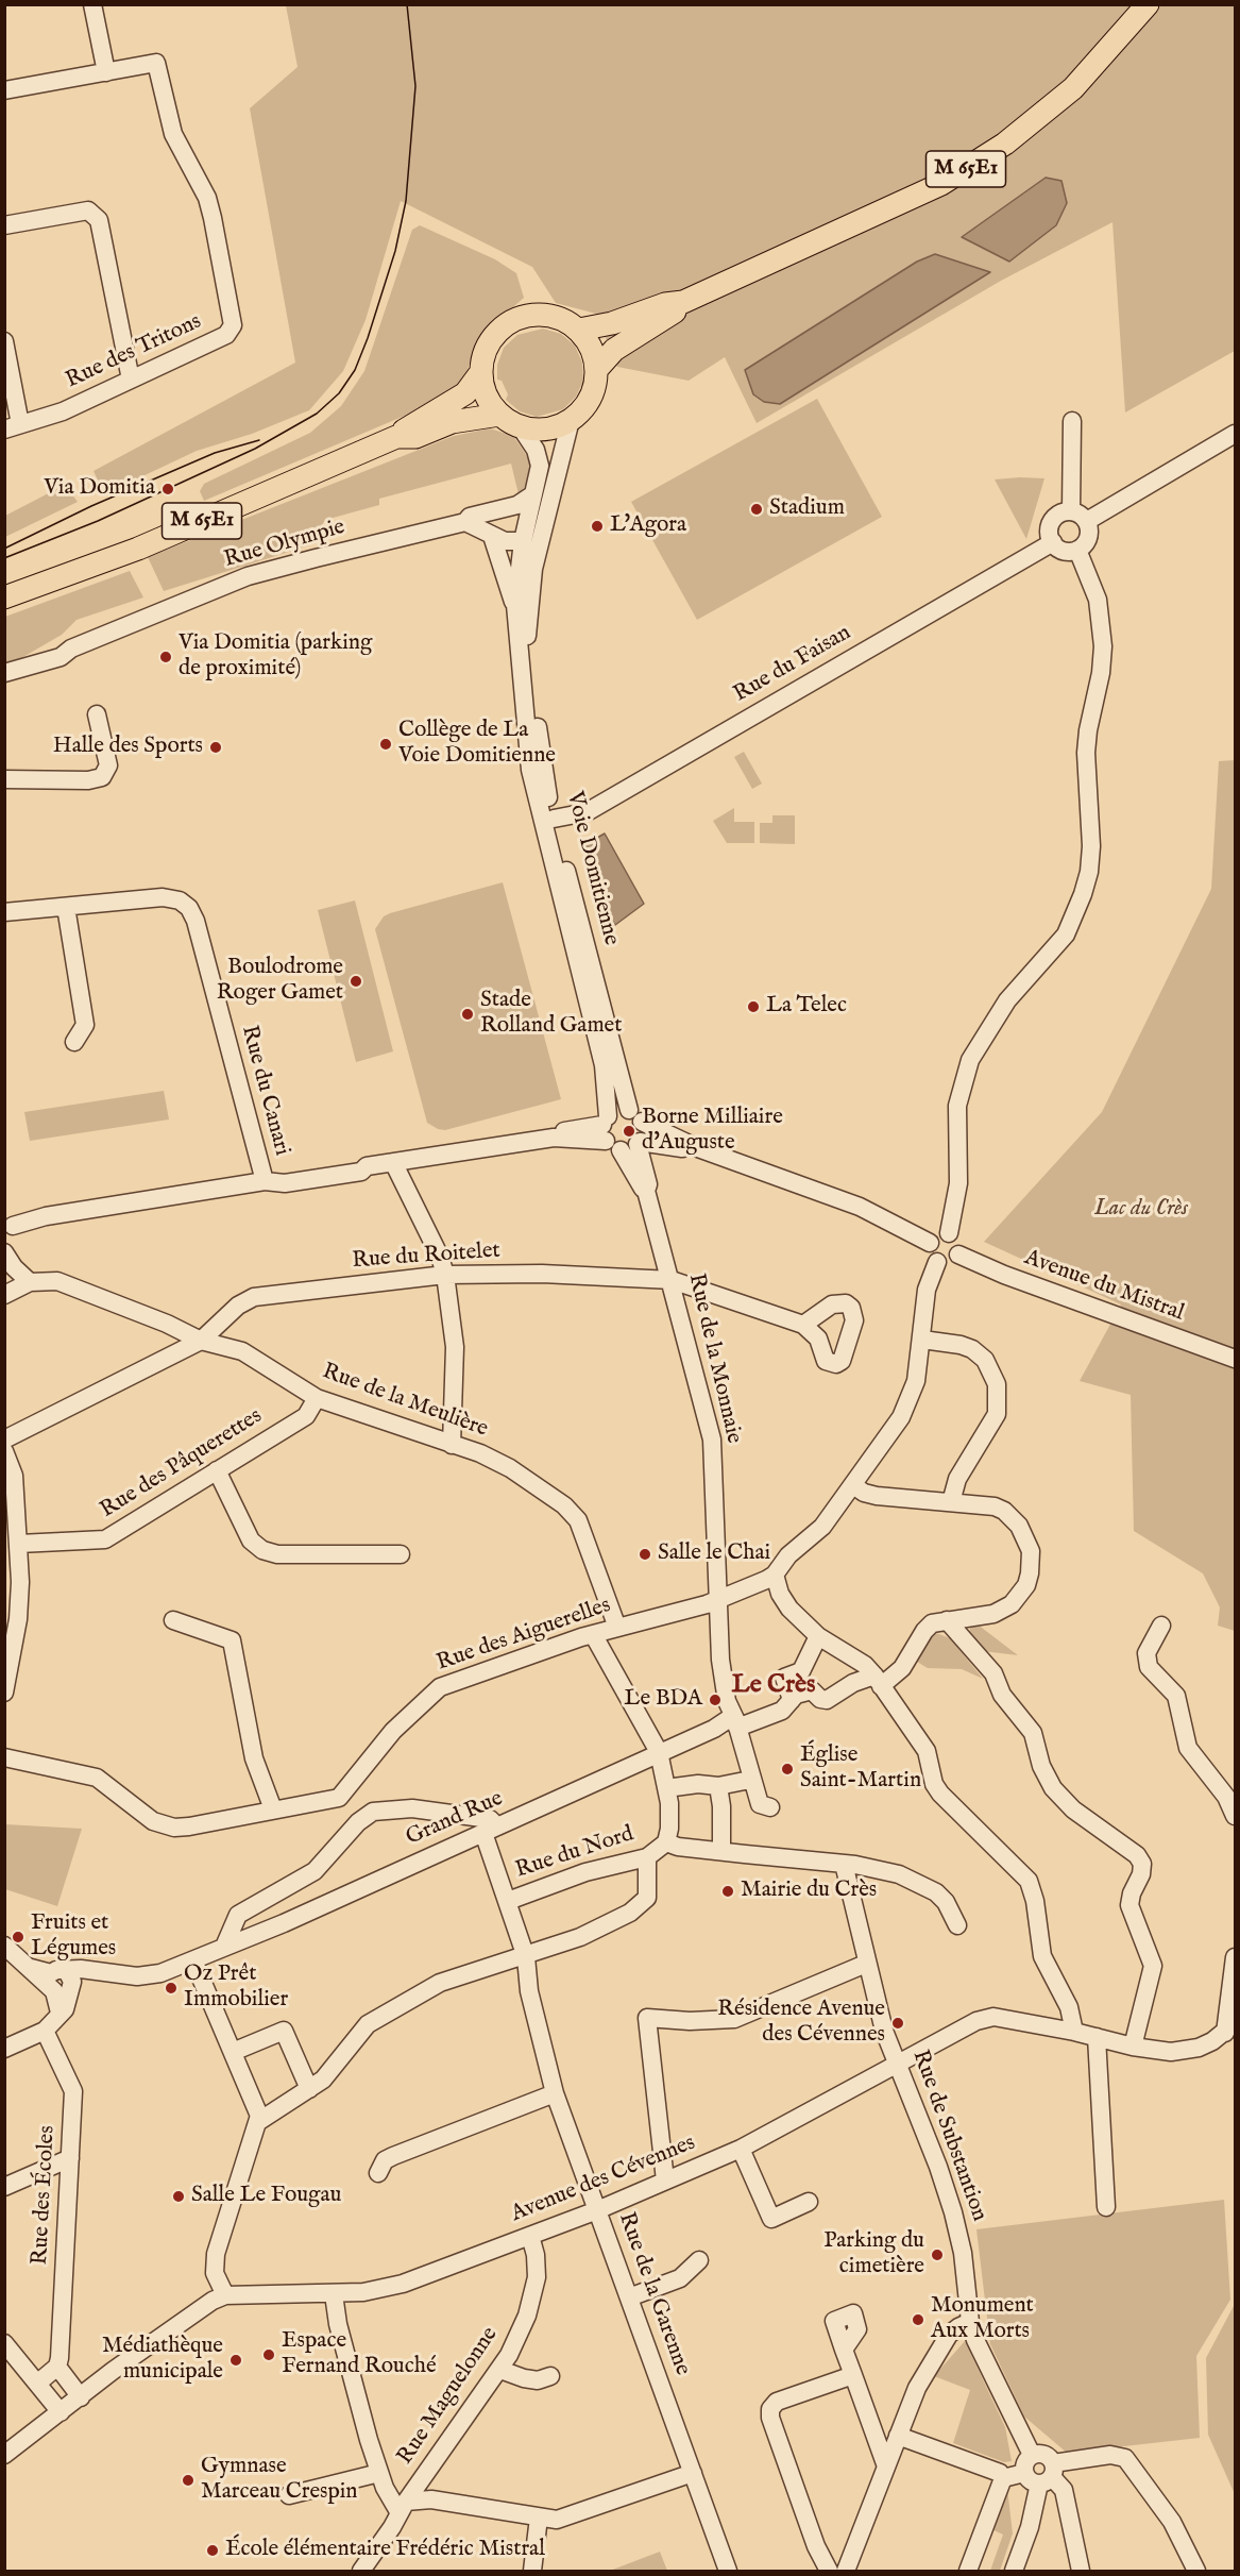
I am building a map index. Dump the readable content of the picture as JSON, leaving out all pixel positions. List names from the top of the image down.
{
  "streets": {
    "main road": ["M 65E1"],
    "street": [
      "Rue des Tritons",
      "Rue Olympie",
      "Rue du Faisan",
      "Voie Domitienne",
      "Rue du Canari",
      "Rue du Roitelet",
      "Avenue du Mistral",
      "Rue de la Monnaie",
      "Rue de la Meulière",
      "Rue des Pâquerettes",
      "Rue des Aiguerelles",
      "Grand Rue",
      "Rue du Nord",
      "Rue de Substantion",
      "Avenue des Cévennes",
      "Rue des Écoles",
      "Rue de la Garenne",
      "Rue Maguelonne"
    ]
  },
  "crossings": [
    ["M 65E1", "Voie Domitienne"],
    ["Rue Olympie", "Voie Domitienne"],
    ["Rue du Faisan", "Voie Domitienne"],
    ["Voie Domitienne", "Rue de la Monnaie"],
    ["Rue du Roitelet", "Rue de la Monnaie"],
    ["Rue du Roitelet", "Rue de la Meulière"],
    ["Rue de la Monnaie", "Rue des Aiguerelles"],
    ["Rue de la Monnaie", "Grand Rue"],
    ["Rue de la Meulière", "Rue des Pâquerettes"],
    ["Rue de la Meulière", "Rue des Aiguerelles"],
    ["Grand Rue", "Rue de la Garenne"],
    ["Rue du Nord", "Rue de la Garenne"],
    ["Rue de Substantion", "Avenue des Cévennes"],
    ["Avenue des Cévennes", "Rue de la Garenne"],
    ["Avenue des Cévennes", "Rue Maguelonne"]
  ],
  "districts": ["Le Crès"],
  "parks": ["Lac du Crès"],
  "places": [
    "Via Domitia",
    "Stadium",
    "L'Agora",
    "Via Domitia (parking de proximité)",
    "Collège de La Voie Domitienne",
    "Halle des Sports",
    "Boulodrome Roger Gamet",
    "La Telec",
    "Stade Rolland Gamet",
    "Borne Milliaire d'Auguste",
    "Salle le Chai",
    "Le BDA",
    "Église Saint-Martin",
    "Mairie du Crès",
    "Fruits et Légumes",
    "Oz Prêt Immobilier",
    "Résidence Avenue des Cévennes",
    "Salle Le Fougau",
    "Parking du cimetière",
    "Monument Aux Morts",
    "Espace Fernand Rouché",
    "Médiathèque municipale",
    "Gymnase Marceau Crespin",
    "École élémentaire Frédéric Mistral"
  ]
}
